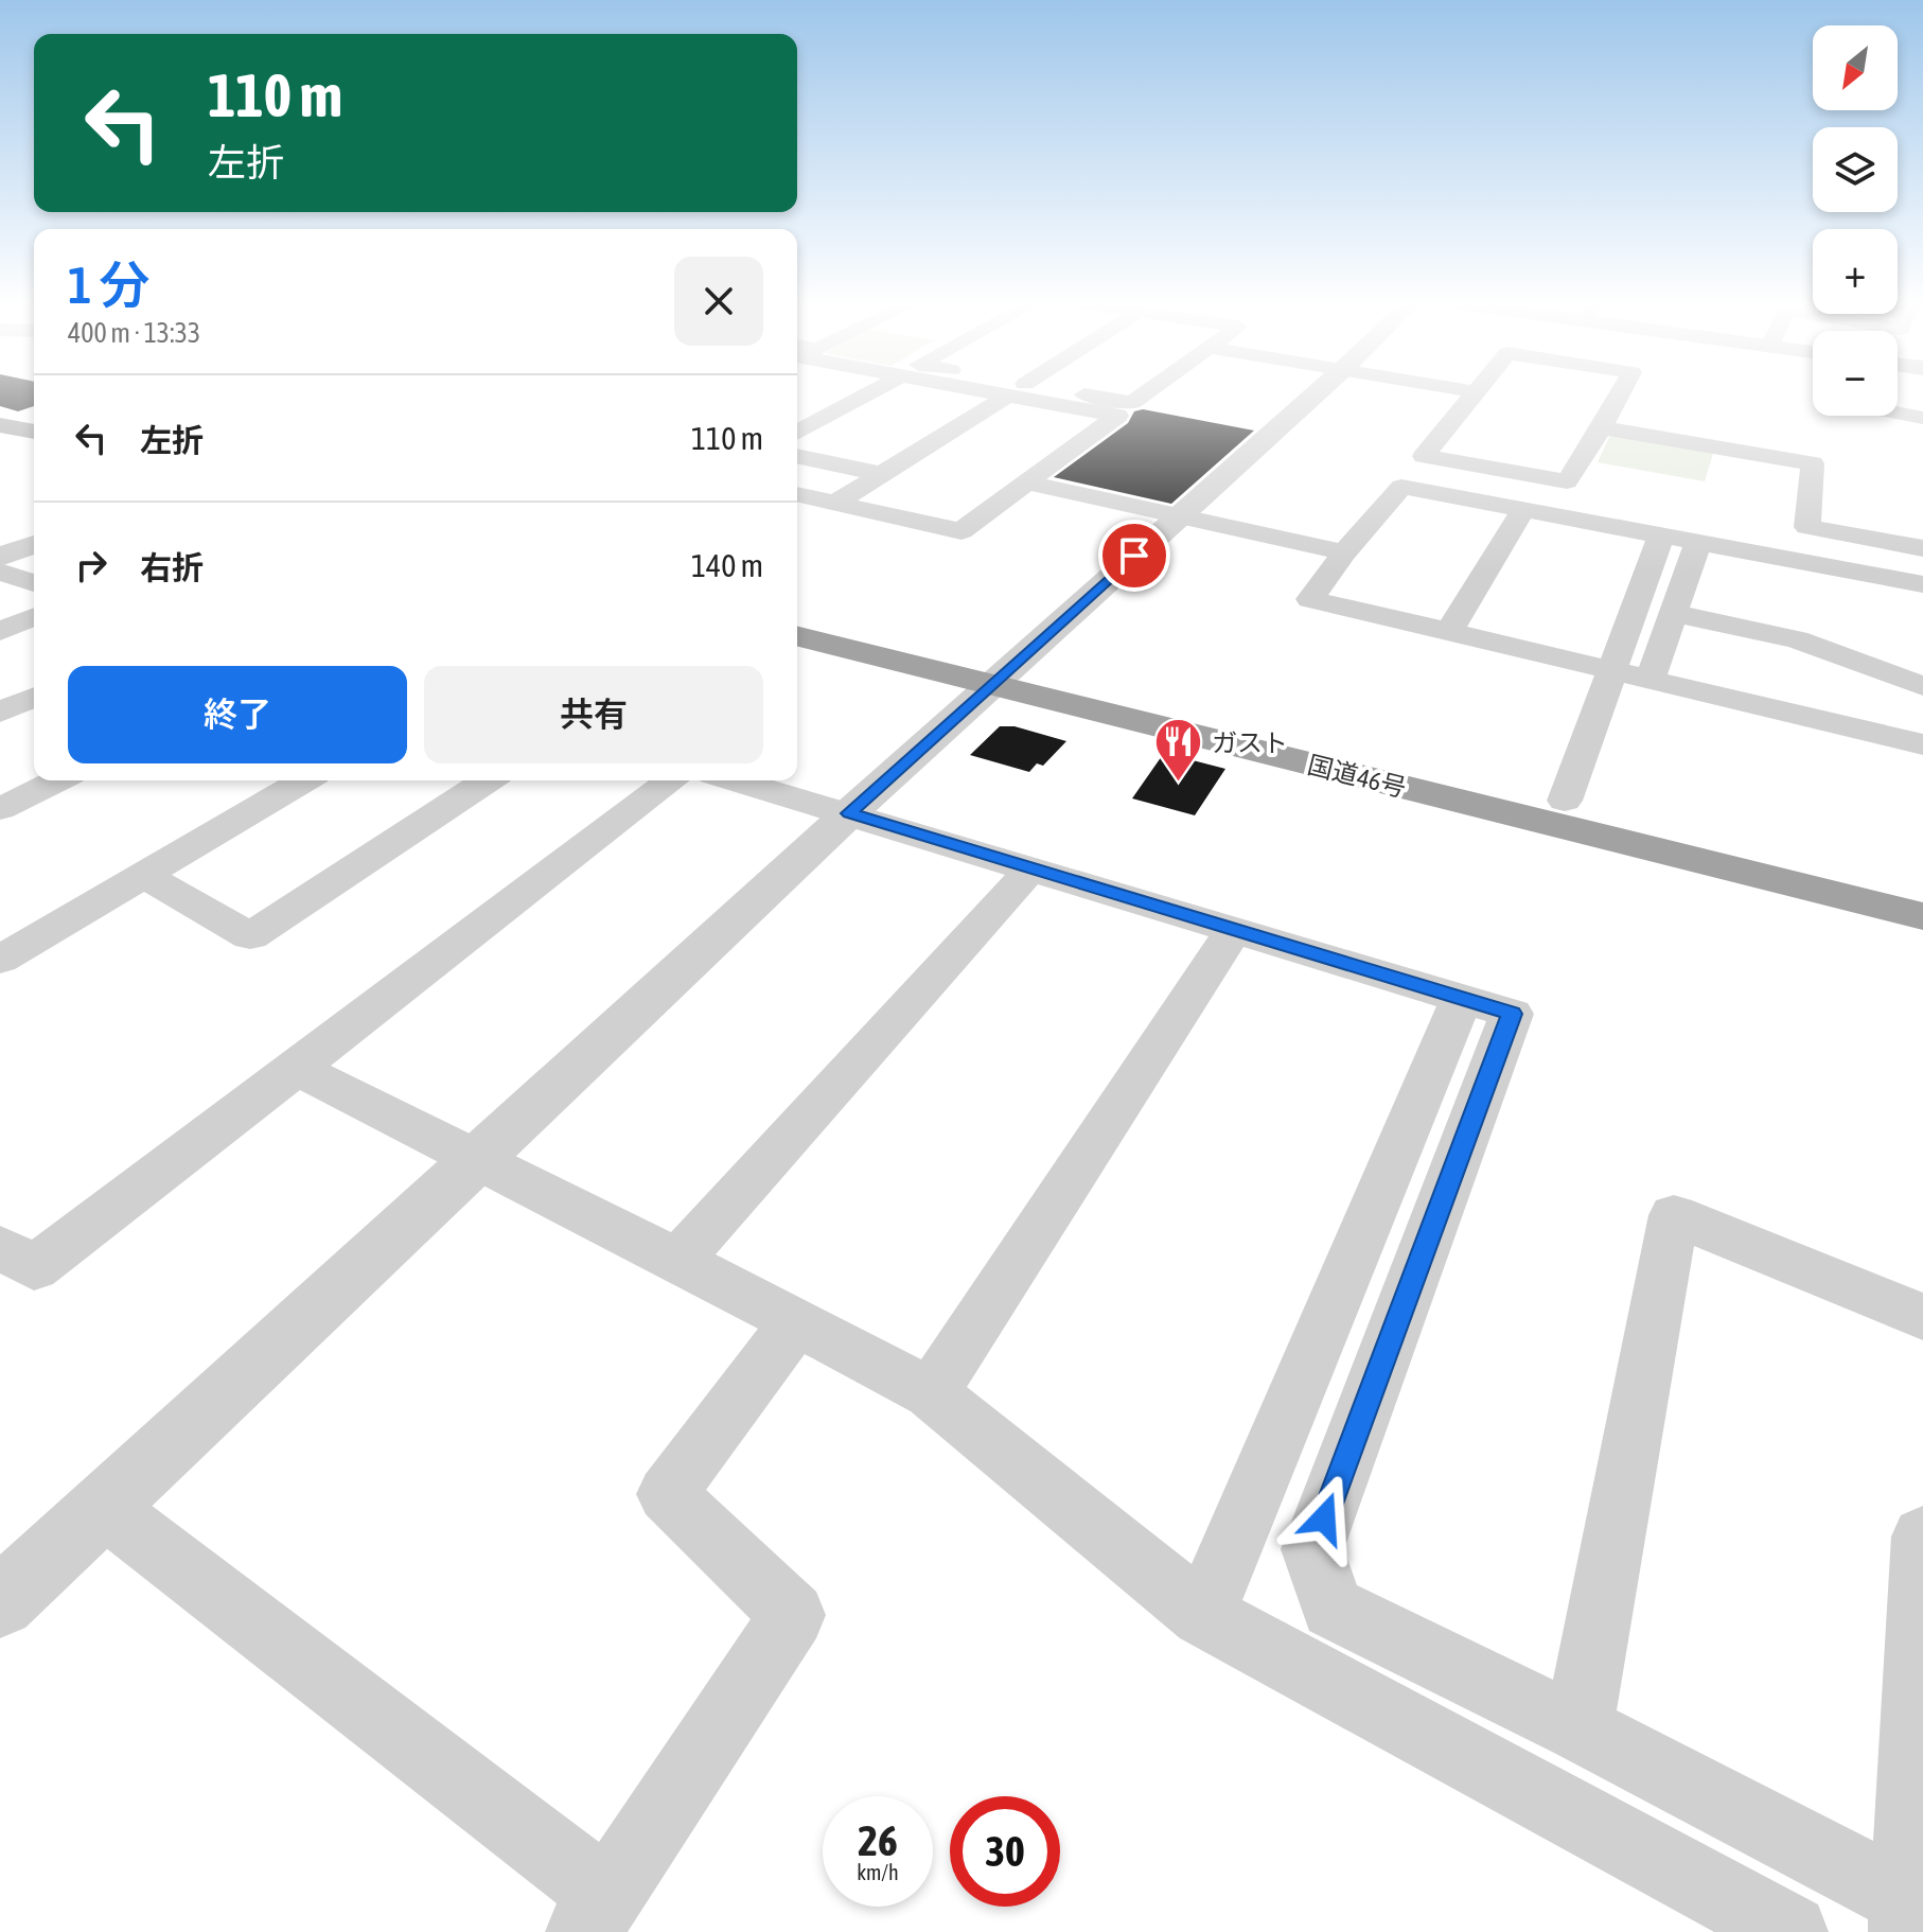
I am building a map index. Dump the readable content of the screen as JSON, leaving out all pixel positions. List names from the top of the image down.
{
  "streets": {
    "highway": ["国道46号"]
  },
  "places": {
    "restaurant": ["ガスト"]
  },
  "north": "bottom left",
  "page": {
    "map_buttons": ["+", "−"],
    "turn": ["110 m", "左折"],
    "heading": ["1 分", "400 m · 13:33"],
    "list": [
      {
        "name": "左折",
        "value": "110 m"
      },
      {
        "name": "右折",
        "value": "140 m"
      }
    ],
    "buttons": ["終了", "共有"],
    "speed": "26 km/h",
    "limit": "30"
  }
}
